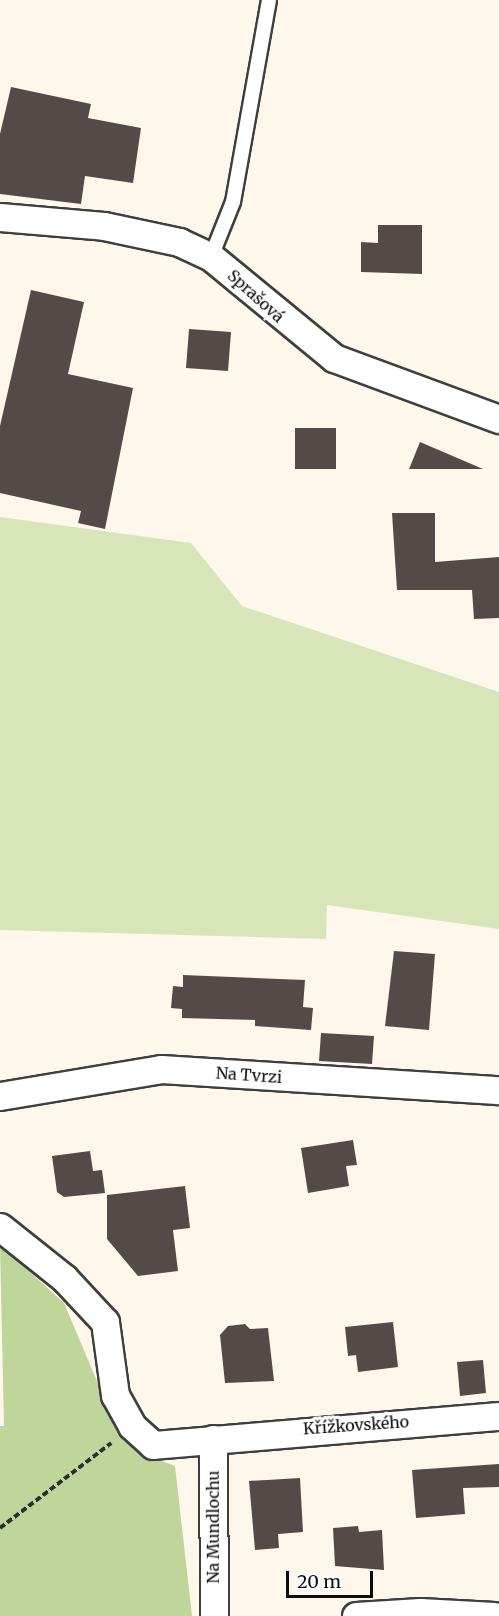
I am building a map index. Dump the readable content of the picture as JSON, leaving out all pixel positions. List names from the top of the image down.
{
  "streets": {
    "street": [
      "Sprašová",
      "Na Tvrzi",
      "Křížkovského",
      "Na Mundlochu"
    ]
  },
  "crossings": [
    ["Křížkovského", "Na Mundlochu"]
  ],
  "scale_bar": "20 m"
}
